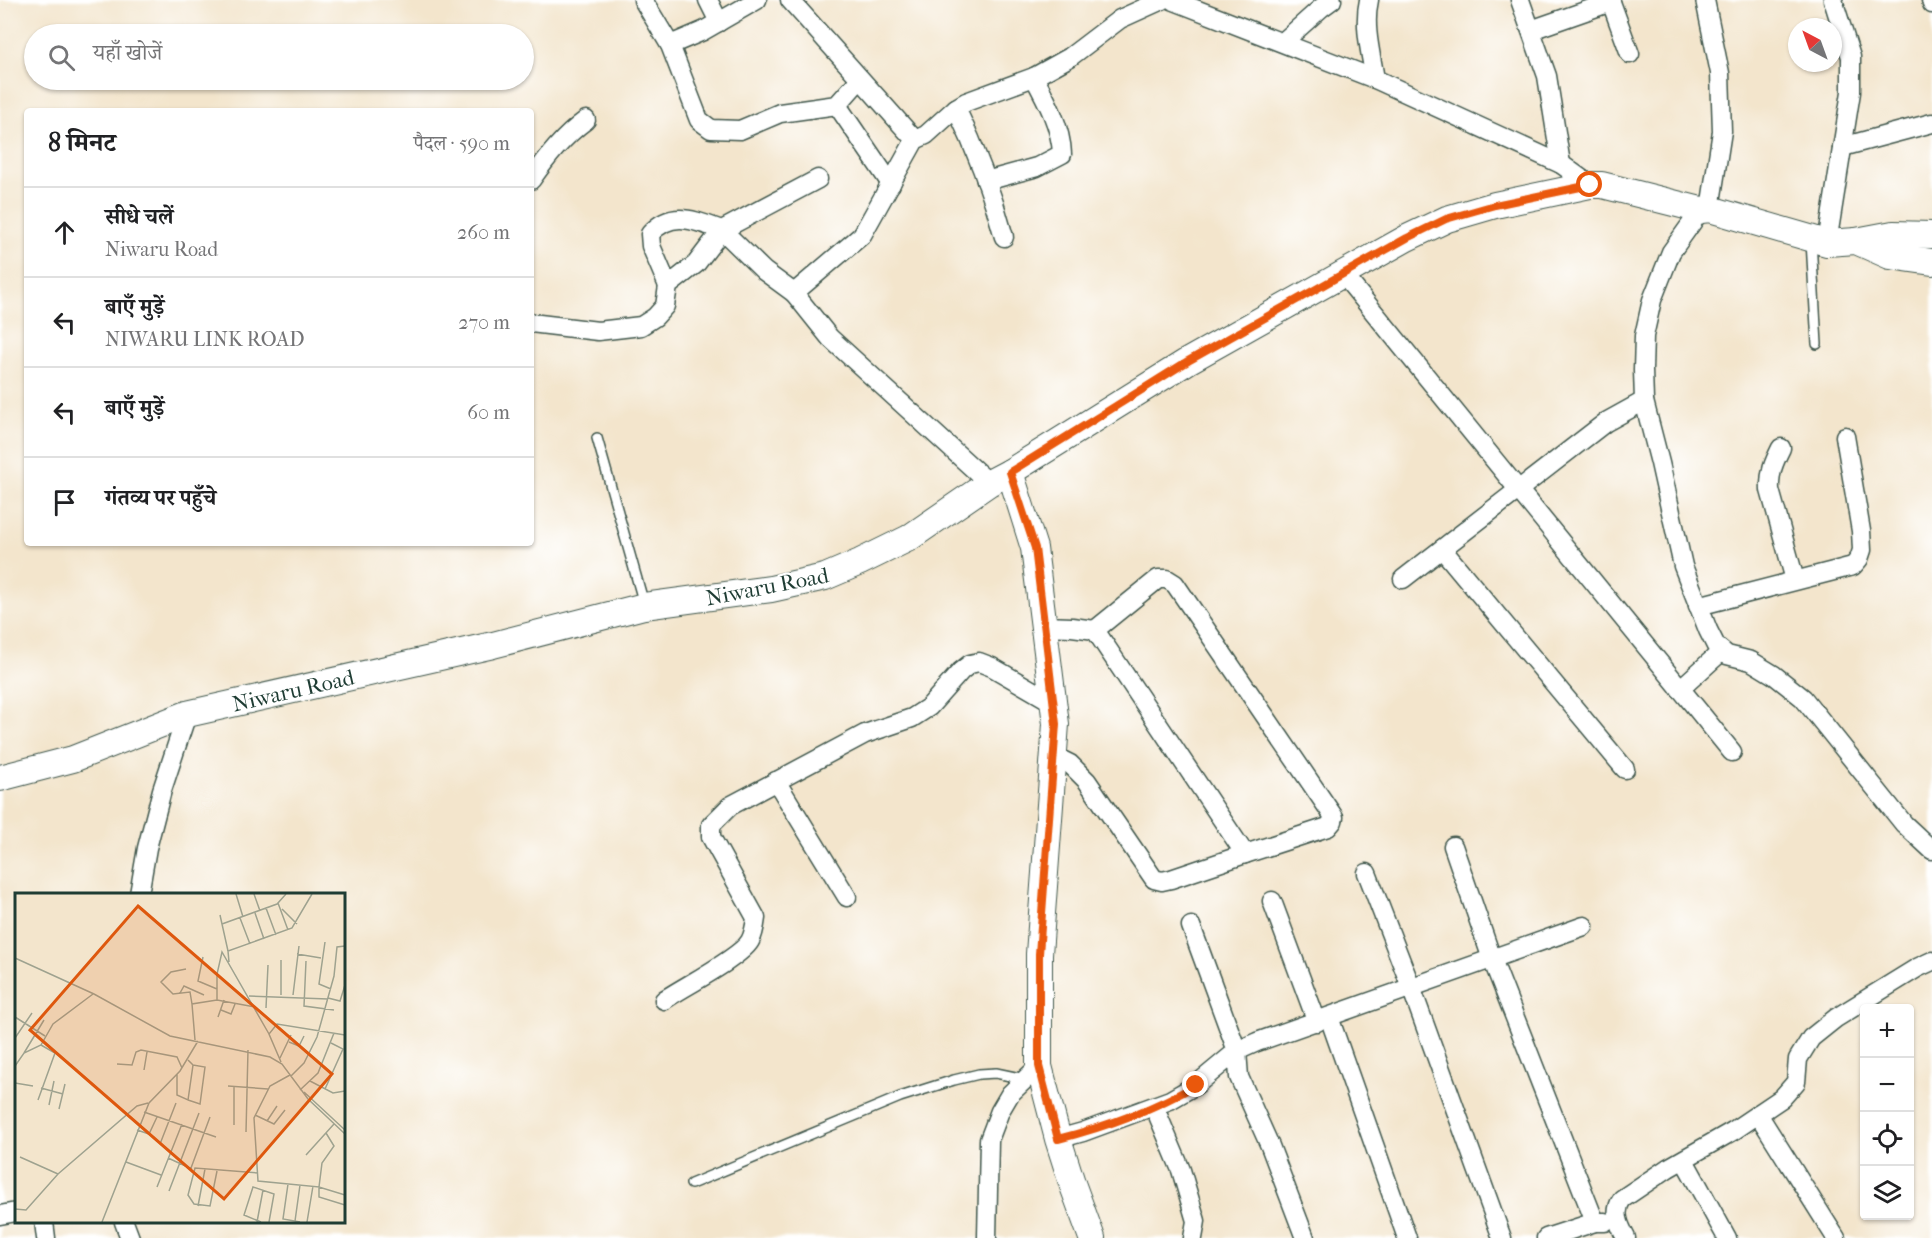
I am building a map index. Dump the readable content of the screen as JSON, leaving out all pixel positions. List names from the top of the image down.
{
  "streets": {
    "street": ["Niwaru Road"]
  },
  "north": "top left",
  "page": {
    "search": "यहाँ खोजें",
    "heading": ["8 मिनट", "पैदल · 590 m"],
    "list": [
      ["सीधे चलें", "Niwaru Road", "260 m"],
      ["बाएँ मुड़ें", "NIWARU LINK ROAD", "270 m"],
      ["बाएँ मुड़ें", "60 m"],
      "गंतव्य पर पहुँचे"
    ],
    "map_buttons": ["+", "−"]
  }
}
